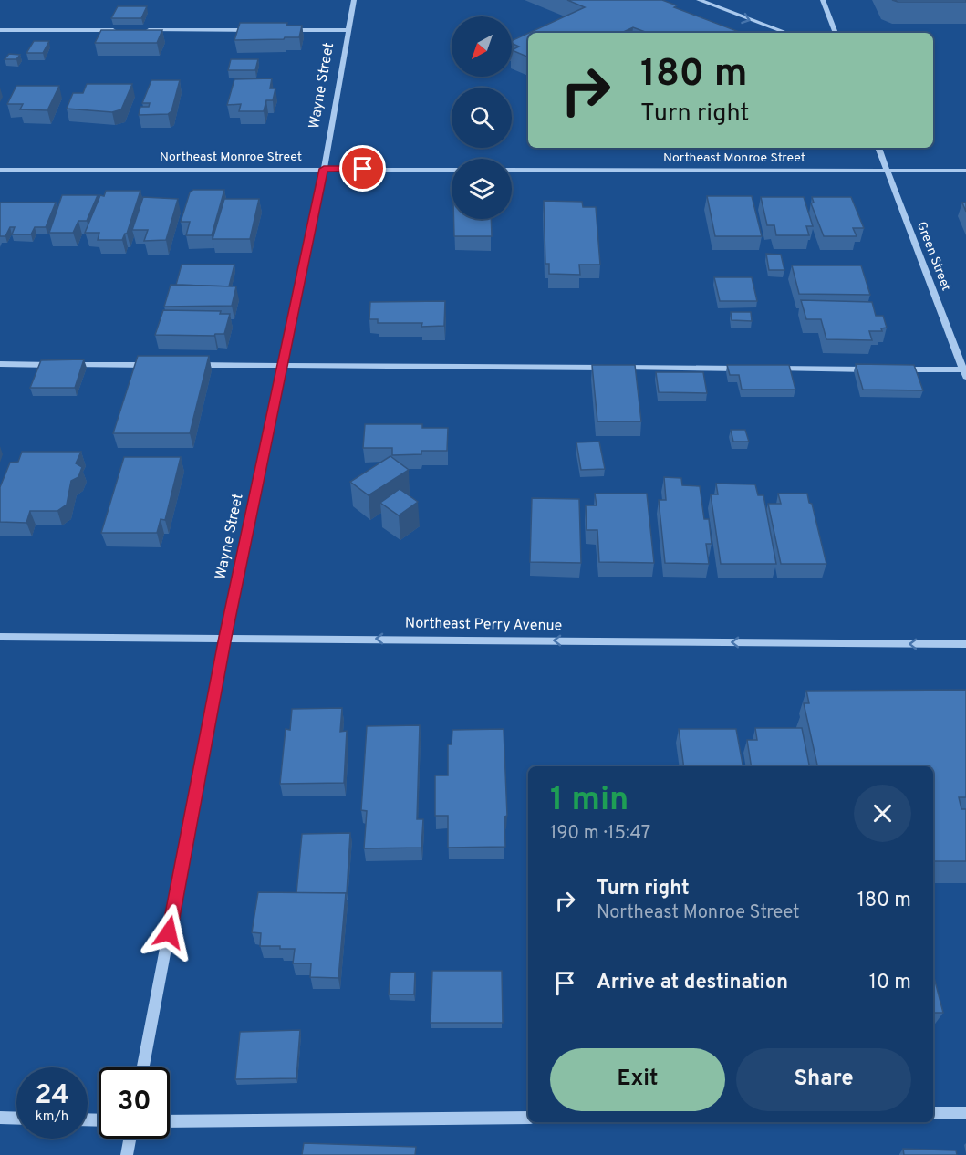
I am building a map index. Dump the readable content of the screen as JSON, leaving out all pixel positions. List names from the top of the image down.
{
  "streets": {
    "street": [
      "Wayne Street",
      "Northeast Monroe Street",
      "Green Street",
      "Northeast Perry Avenue"
    ]
  },
  "crossings": [
    ["Wayne Street", "Northeast Monroe Street"],
    ["Wayne Street", "Northeast Perry Avenue"],
    ["Northeast Monroe Street", "Green Street"]
  ],
  "one_way": ["Northeast Perry Avenue"],
  "north": "bottom left",
  "page": {
    "turn": ["180 m", "Turn right"],
    "heading": ["1 min", "190 m · 15:47"],
    "list": [
      {
        "name": "Turn right",
        "note": "Northeast Monroe Street",
        "value": "180 m"
      },
      {
        "name": "Arrive at destination",
        "value": "10 m"
      }
    ],
    "buttons": ["Exit", "Share"],
    "speed": "24 km/h",
    "limit": "30"
  }
}
